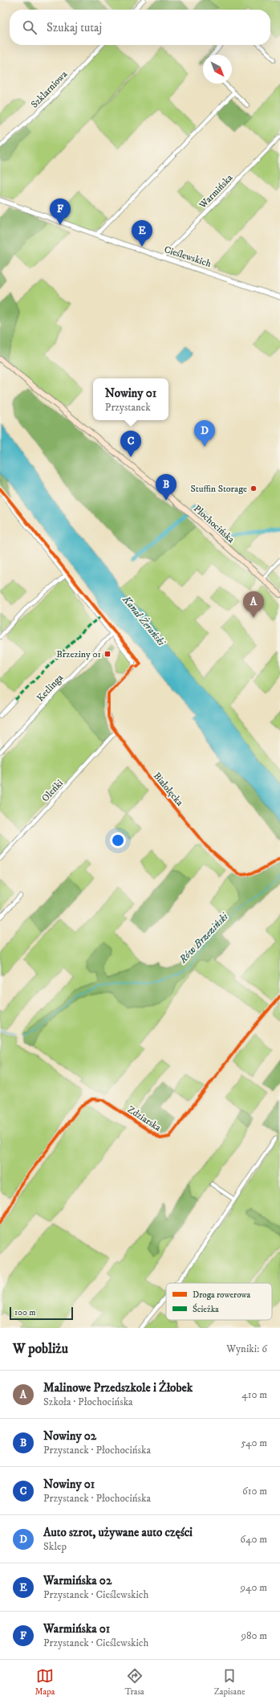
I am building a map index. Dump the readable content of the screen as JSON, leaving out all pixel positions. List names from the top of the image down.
{
  "streets": {
    "main road": ["Płochocińska"],
    "street": [
      "Szklarniowa",
      "Warmińska",
      "Cieślewskich",
      "Ketlinga",
      "Białołęcka",
      "Oleńki",
      "Zdziarska"
    ]
  },
  "crossings": [
    ["Warmińska", "Cieślewskich"],
    ["Ketlinga", "Białołęcka"],
    ["Białołęcka", "Oleńki"]
  ],
  "water": ["Kanał Żerański", "Rów Brzeziński"],
  "places": {
    "other": ["Stuffin Storage"],
    "transit": ["Brzeziny 01"]
  },
  "legend": ["Droga rowerowa", "Ścieżka"],
  "scale_bar": "100 m",
  "north": "bottom right",
  "page": {
    "search": "Szukaj tutaj",
    "pins": [
      "F",
      "E",
      "D",
      "C",
      "B",
      "A"
    ],
    "popup": ["Nowiny 01", "Przystanek"],
    "scale": "100 m",
    "heading": ["W pobliżu", "Wyniki: 6"],
    "list": [
      {
        "mark": "A",
        "name": "Malinowe Przedszkole i Żłobek",
        "note": "Szkoła · Płochocińska",
        "value": "410 m"
      },
      {
        "mark": "B",
        "name": "Nowiny 02",
        "note": "Przystanek · Płochocińska",
        "value": "540 m"
      },
      {
        "mark": "C",
        "name": "Nowiny 01",
        "note": "Przystanek · Płochocińska",
        "value": "610 m"
      },
      {
        "mark": "D",
        "name": "Auto szrot, używane auto części",
        "note": "Sklep",
        "value": "640 m"
      },
      {
        "mark": "E",
        "name": "Warmińska 02",
        "note": "Przystanek · Cieślewskich",
        "value": "940 m"
      },
      {
        "mark": "F",
        "name": "Warmińska 01",
        "note": "Przystanek · Cieślewskich",
        "value": "980 m"
      }
    ],
    "nav": ["Mapa", "Trasa", "Zapisane"]
  }
}
